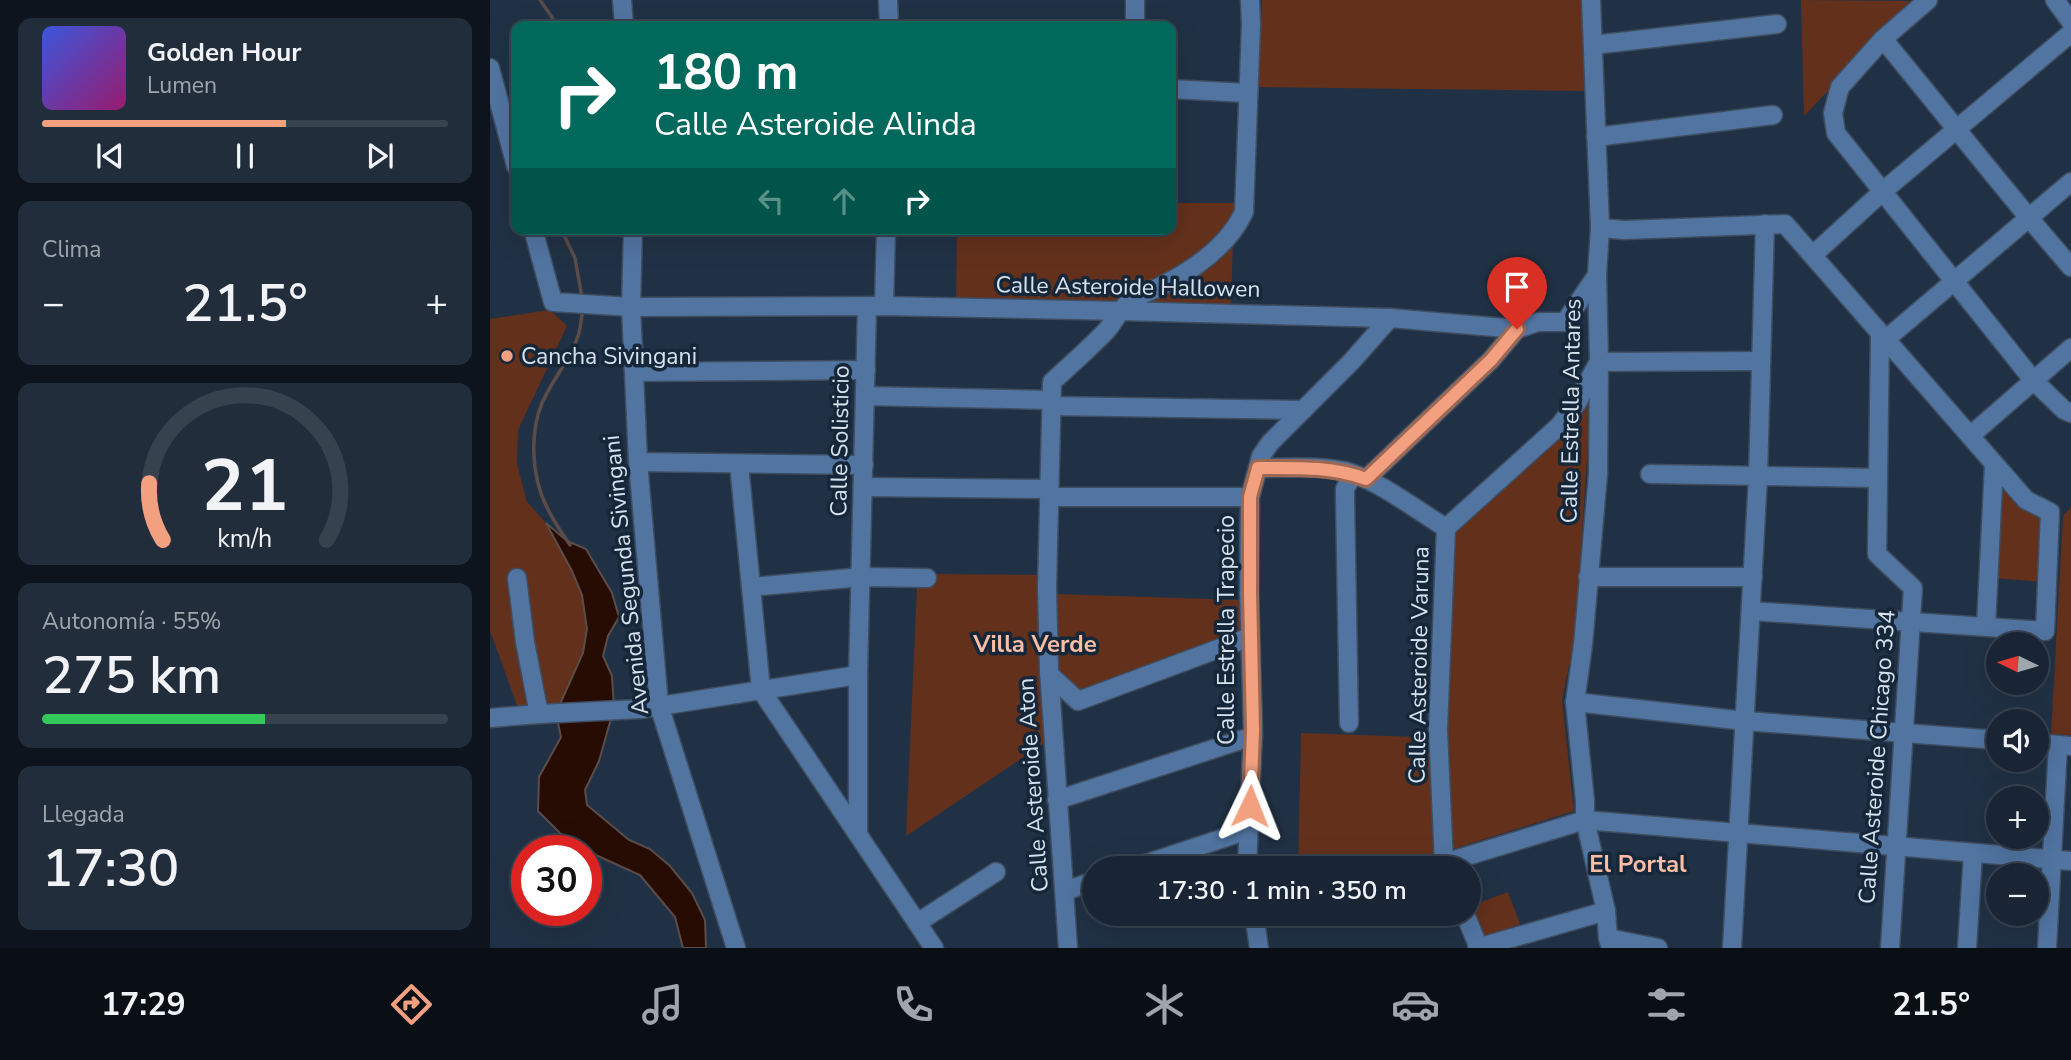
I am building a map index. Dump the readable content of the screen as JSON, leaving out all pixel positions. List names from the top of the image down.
{
  "streets": {
    "street": [
      "Calle Asteroide Hallowen",
      "Calle Estrella Antares",
      "Calle Solisticio",
      "Avenida Segunda Sivingani",
      "Calle Estrella Trapecio",
      "Calle Asteroide Varuna",
      "Calle Asteroide Chicago 334",
      "Calle Asteroide Aton"
    ]
  },
  "crossings": [
    ["Calle Asteroide Hallowen", "Calle Estrella Antares"],
    ["Calle Asteroide Hallowen", "Calle Solisticio"],
    ["Calle Asteroide Hallowen", "Avenida Segunda Sivingani"],
    ["Calle Asteroide Hallowen", "Calle Estrella Trapecio"],
    ["Calle Asteroide Hallowen", "Calle Asteroide Aton"],
    ["Calle Estrella Antares", "Calle Asteroide Varuna"]
  ],
  "districts": ["Villa Verde", "El Portal"],
  "places": ["Cancha Sivingani"],
  "north": "left",
  "page": {
    "turn": ["180 m", "Calle Asteroide Alinda"],
    "song": ["Golden Hour", "Lumen"],
    "tile": [
      "Clima",
      ["Autonomía · 55%", "275 km"],
      ["Llegada", "17:30"]
    ],
    "heat": ["−", "21.5°", "+"],
    "map_buttons": ["+", "−"],
    "limit": "30",
    "trip": "17:30 · 1 min · 350 m",
    "tabs": ["17:29", "21.5°"],
    "gauge": ["21", "km/h"]
  }
}
